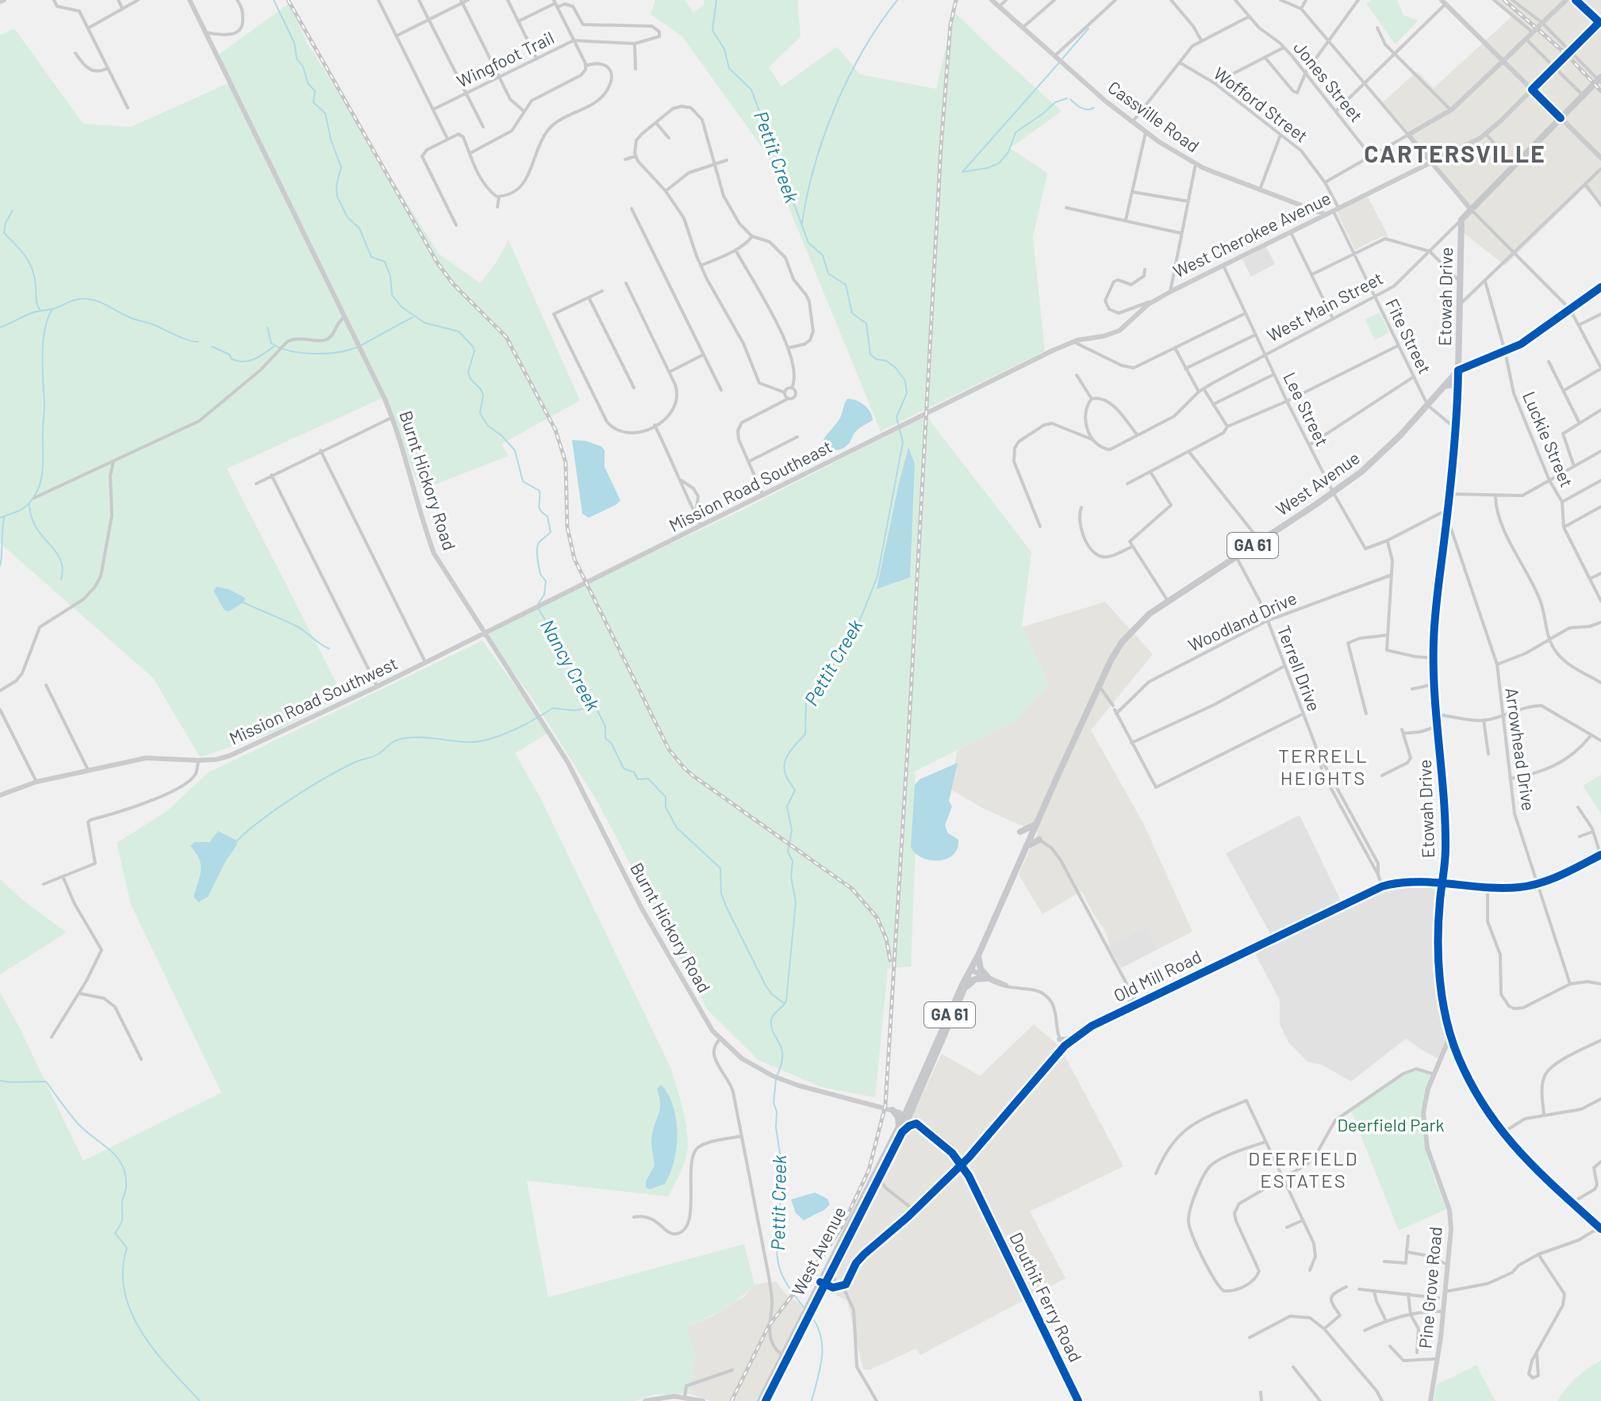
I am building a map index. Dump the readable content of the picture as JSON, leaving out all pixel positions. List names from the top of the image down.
{
  "streets": {
    "main road": [
      "Etowah Drive",
      "West Main Street",
      "West Avenue",
      "GA 61"
    ],
    "street": [
      "Wingfoot Trail",
      "Jones Street",
      "Wofford Street",
      "Cassville Road",
      "West Cherokee Avenue",
      "Fite Street",
      "Lee Street",
      "Luckie Street",
      "Burnt Hickory Road",
      "Mission Road Southeast",
      "Woodland Drive",
      "Terrell Drive",
      "Mission Road Southwest",
      "Arrowhead Drive",
      "Old Mill Road",
      "Pine Grove Road",
      "Douthit Ferry Road"
    ]
  },
  "crossings": [
    ["Wofford Street", "West Cherokee Avenue"],
    ["Wofford Street", "Fite Street"],
    ["Cassville Road", "West Cherokee Avenue"],
    ["West Cherokee Avenue", "Fite Street"],
    ["West Cherokee Avenue", "Lee Street"],
    ["West Cherokee Avenue", "Mission Road Southeast"],
    ["Etowah Drive", "West Main Street"],
    ["Etowah Drive", "Fite Street"],
    ["Etowah Drive", "Lee Street"],
    ["Etowah Drive", "West Avenue"],
    ["Etowah Drive", "Arrowhead Drive"],
    ["Etowah Drive", "Old Mill Road"],
    ["Etowah Drive", "Pine Grove Road"],
    ["West Main Street", "Fite Street"],
    ["West Main Street", "Lee Street"],
    ["Fite Street", "West Avenue"],
    ["Lee Street", "West Avenue"],
    ["Lee Street", "Arrowhead Drive"],
    ["Luckie Street", "West Avenue"],
    ["Burnt Hickory Road", "West Avenue"],
    ["Burnt Hickory Road", "Mission Road Southwest"],
    ["Burnt Hickory Road", "Douthit Ferry Road"],
    ["West Avenue", "Terrell Drive"],
    ["West Avenue", "Douthit Ferry Road"],
    ["Mission Road Southeast", "Mission Road Southwest"],
    ["Woodland Drive", "Terrell Drive"],
    ["Terrell Drive", "Old Mill Road"],
    ["Arrowhead Drive", "Old Mill Road"],
    ["Old Mill Road", "Douthit Ferry Road"]
  ],
  "districts": ["CARTERSVILLE", "TERRELL HEIGHTS", "DEERFIELD ESTATES"],
  "water": ["Pettit Creek", "Nancy Creek"],
  "parks": ["Deerfield Park"]
}
